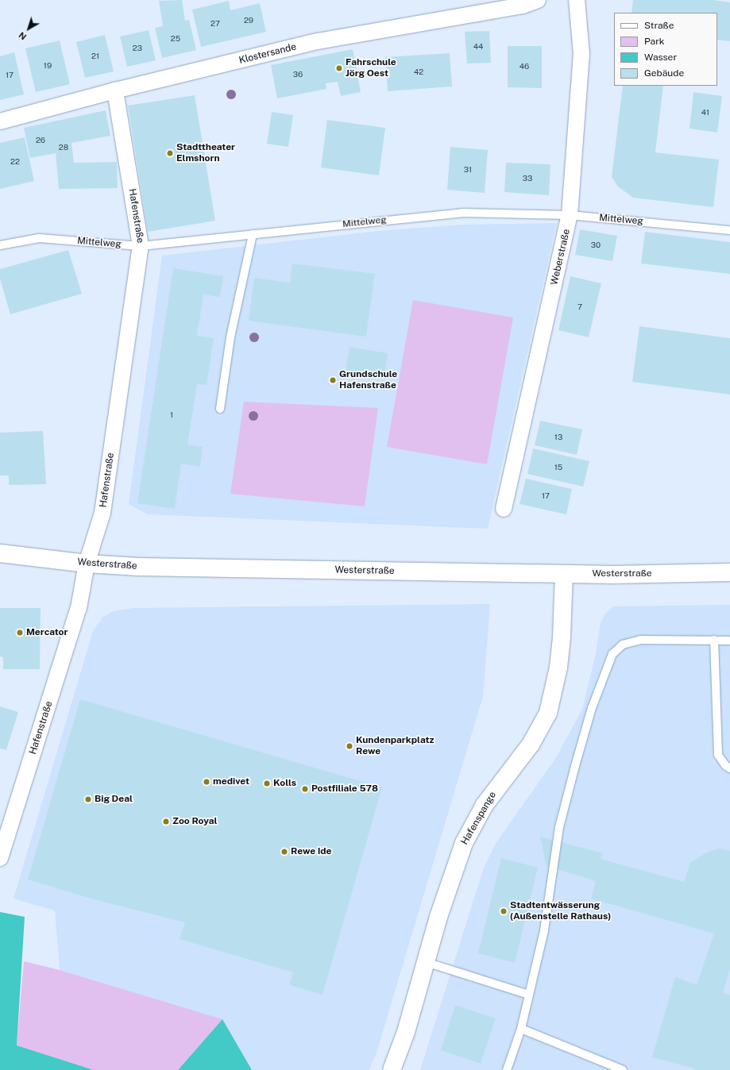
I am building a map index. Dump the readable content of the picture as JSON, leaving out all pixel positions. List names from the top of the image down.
{
  "streets": {
    "main road": ["Westerstraße", "Hafenspange"],
    "street": ["Klostersande", "Hafenstraße", "Weberstraße"],
    "lane": ["Mittelweg"]
  },
  "crossings": [
    ["Klostersande", "Hafenstraße"],
    ["Hafenstraße", "Mittelweg"],
    ["Hafenstraße", "Westerstraße"],
    ["Mittelweg", "Weberstraße"],
    ["Westerstraße", "Hafenspange"]
  ],
  "places": [
    "Fahrschule Jörg Oest",
    "Stadttheater Elmshorn",
    "Grundschule Hafenstraße",
    "Mercator",
    "Kundenparkplatz Rewe",
    "medivet",
    "Kolls",
    "Postfiliale 578",
    "Big Deal",
    "Zoo Royal",
    "Rewe Ide",
    "Stadtentwässerung (Außenstelle Rathaus)"
  ],
  "house_numbers": [
    "29",
    "27",
    "25",
    "44",
    "23",
    "21",
    "19",
    "46",
    "42",
    "36",
    "17",
    "41",
    "26",
    "28",
    "22",
    "31",
    "33",
    "30",
    "7",
    "1",
    "13",
    "15",
    "17"
  ],
  "legend": [
    "Straße",
    "Park",
    "Wasser",
    "Gebäude"
  ],
  "north": "bottom left"
}
